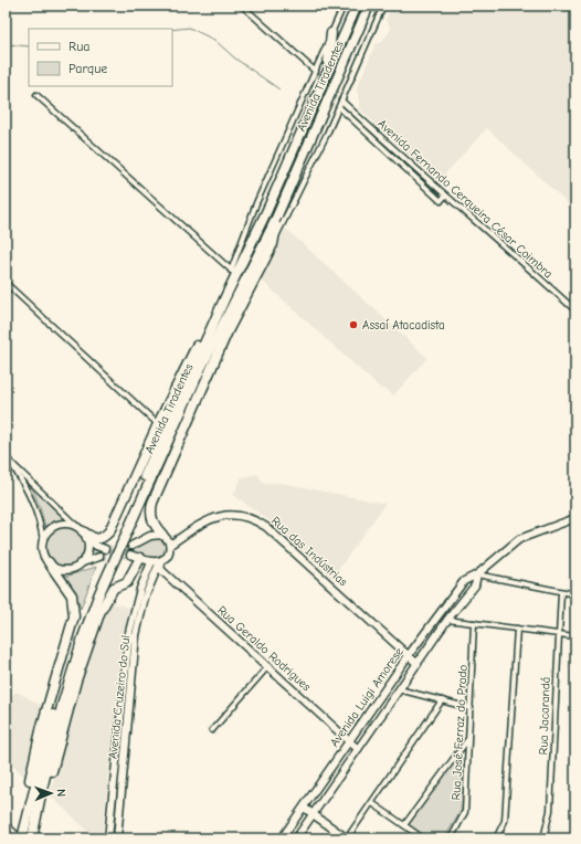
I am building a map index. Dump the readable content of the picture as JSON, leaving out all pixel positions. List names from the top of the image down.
{
  "streets": {
    "highway": ["Avenida Tiradentes"],
    "street": [
      "Avenida Fernando Cerqueira César Coimbra",
      "Rua das Indústrias",
      "Rua Geraldo Rodrigues",
      "Avenida Cruzeiro do Sul",
      "Avenida Luigi Amorese",
      "Rua Jacarandá",
      "Rua José Ferraz do Prado"
    ]
  },
  "crossings": [
    ["Rua das Indústrias", "Avenida Cruzeiro do Sul"],
    ["Rua das Indústrias", "Avenida Luigi Amorese"],
    ["Rua Geraldo Rodrigues", "Avenida Cruzeiro do Sul"],
    ["Rua Geraldo Rodrigues", "Avenida Luigi Amorese"]
  ],
  "places": ["Assaí Atacadista"],
  "legend": ["Rua", "Parque"],
  "north": "right"
}
